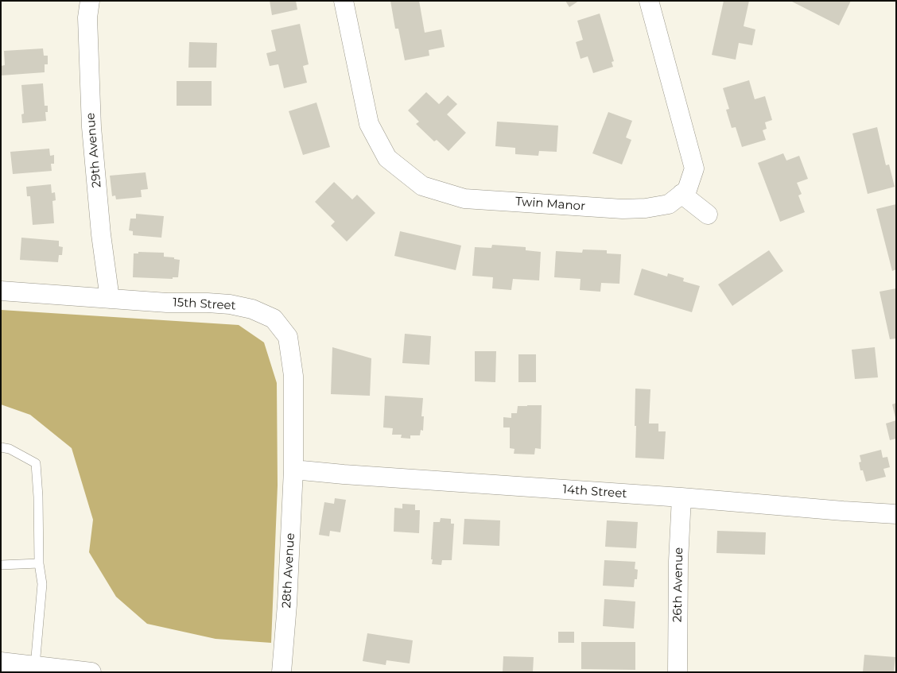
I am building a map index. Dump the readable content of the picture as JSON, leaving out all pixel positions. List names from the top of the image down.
{
  "streets": {
    "street": [
      "29th Avenue",
      "Twin Manor",
      "15th Street",
      "14th Street",
      "28th Avenue",
      "26th Avenue"
    ]
  },
  "crossings": [
    ["29th Avenue", "15th Street"],
    ["15th Street", "14th Street"],
    ["15th Street", "28th Avenue"],
    ["14th Street", "28th Avenue"],
    ["14th Street", "26th Avenue"]
  ]
}
